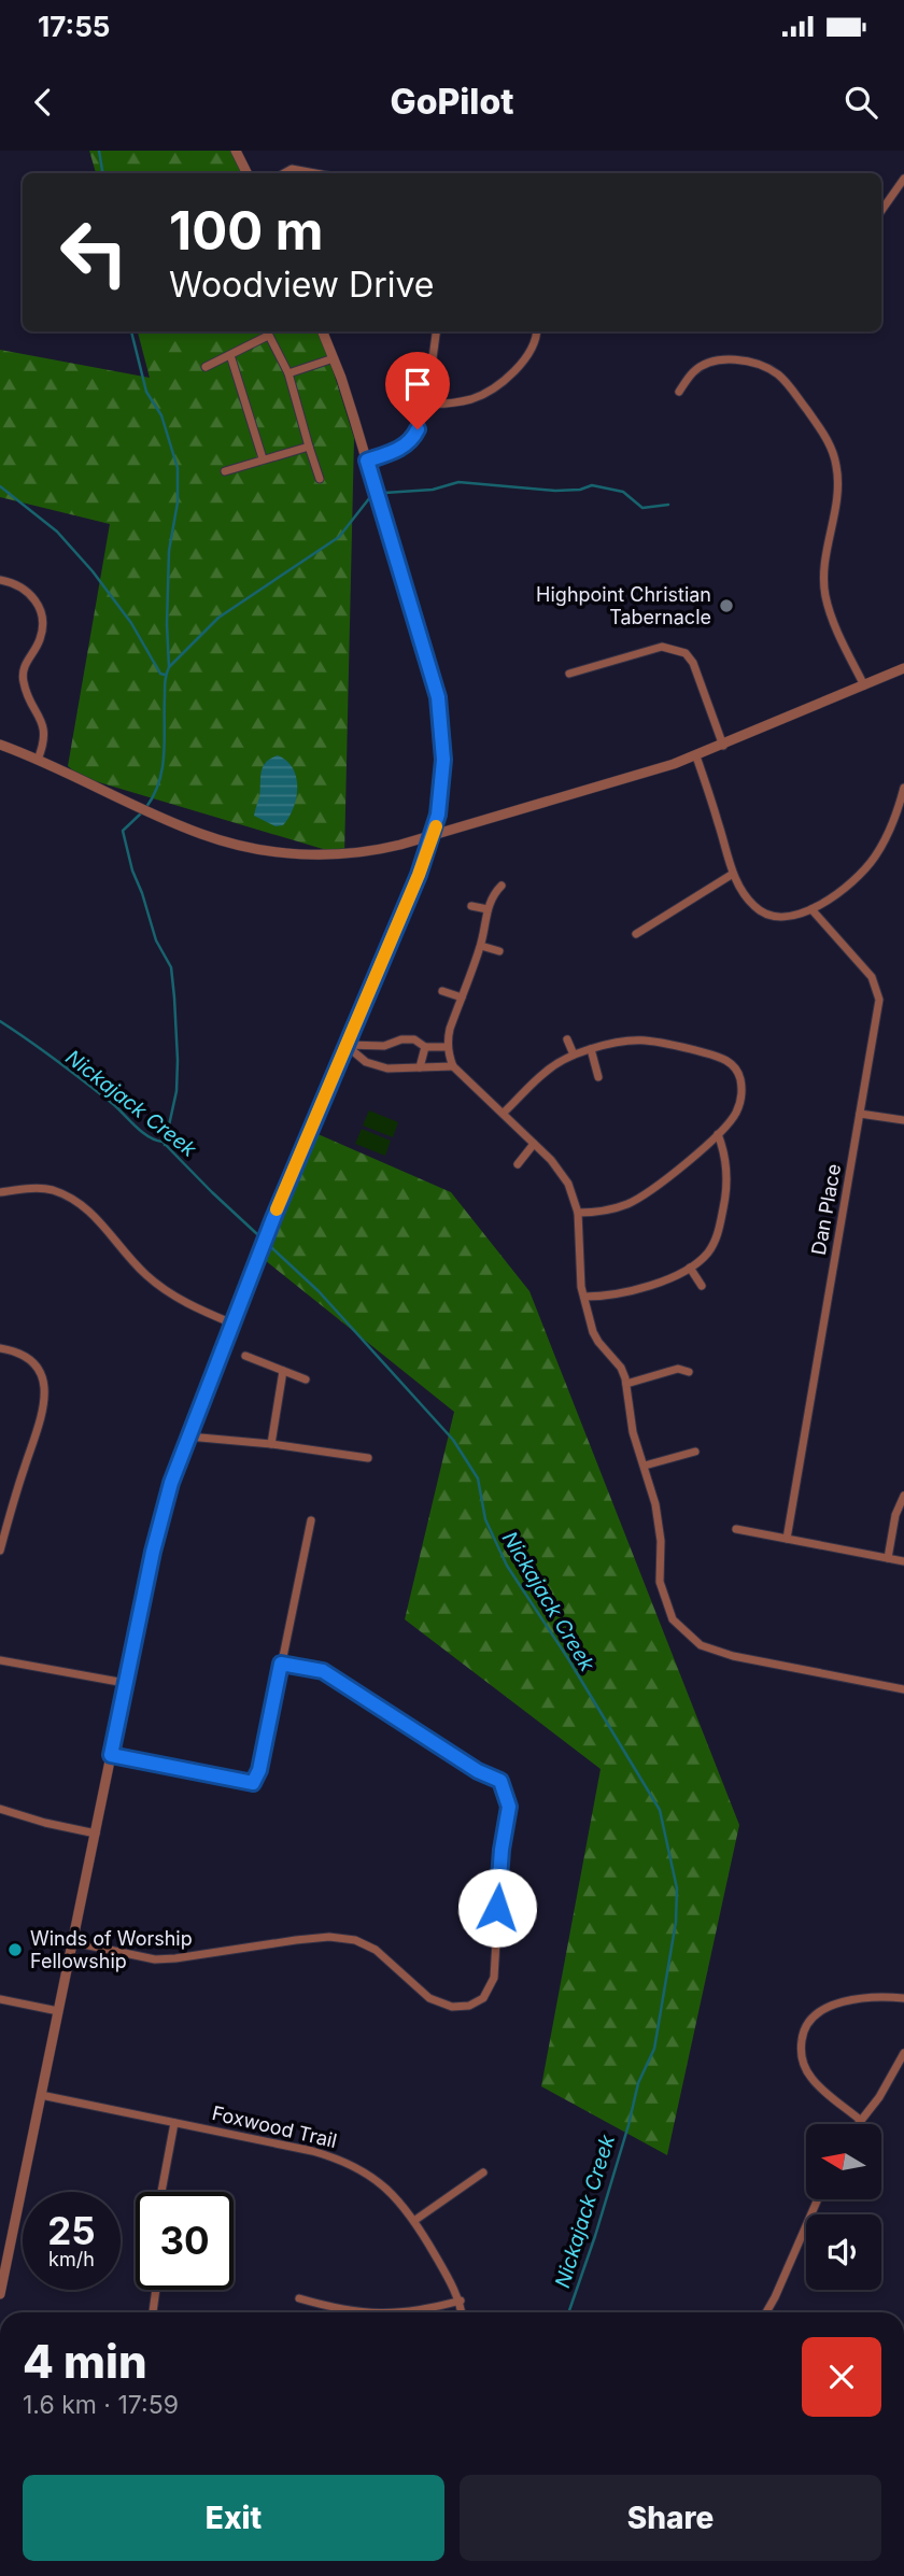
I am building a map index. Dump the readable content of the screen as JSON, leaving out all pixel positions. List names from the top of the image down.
{
  "streets": {
    "street": ["Dan Place", "Foxwood Trail"]
  },
  "water": ["Nickajack Creek"],
  "places": ["Highpoint Christian Tabernacle", "Winds of Worship Fellowship"],
  "north": "left",
  "page": {
    "status": "17:55",
    "header": "GoPilot",
    "turn": ["100 m", "Woodview Drive"],
    "speed": "25 km/h",
    "limit": "30",
    "heading": ["4 min", "1.6 km · 17:59"],
    "buttons": ["Exit", "Share"]
  }
}
